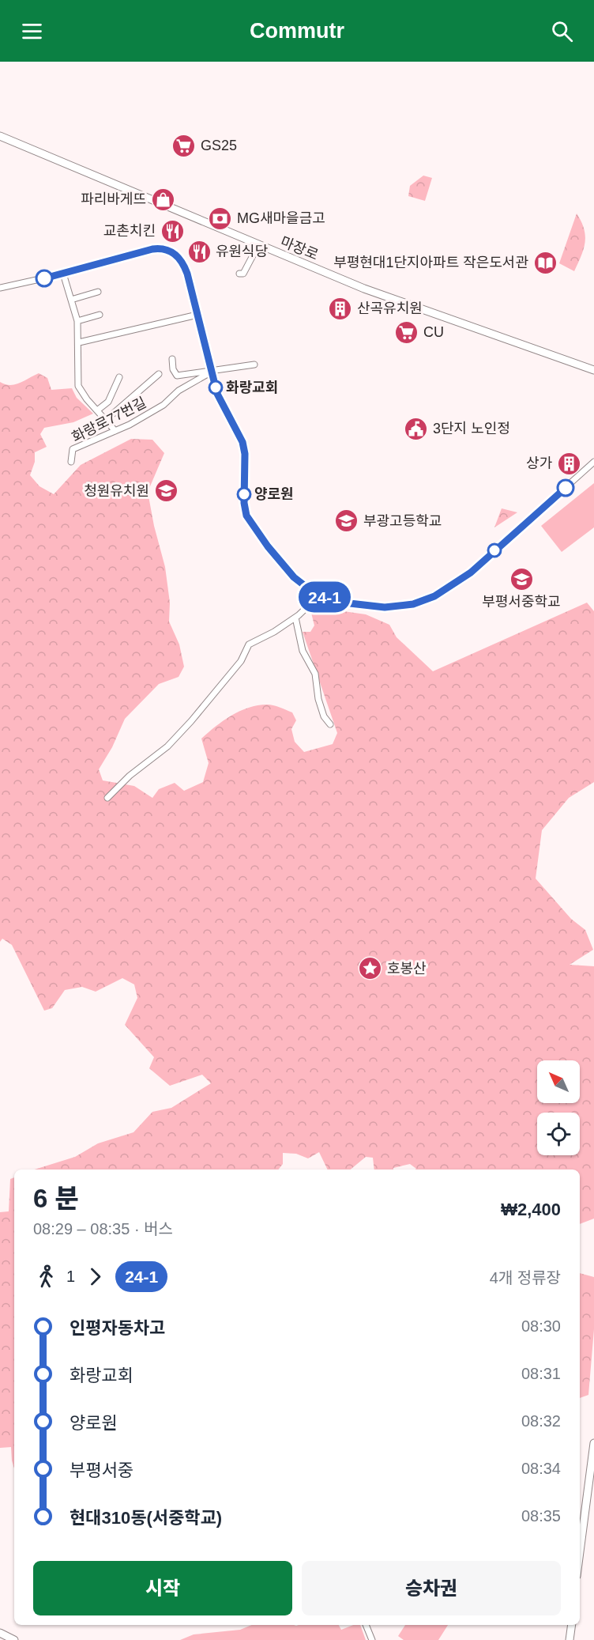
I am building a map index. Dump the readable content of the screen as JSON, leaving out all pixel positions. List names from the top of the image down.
{
  "streets": {
    "main road": ["마장로"],
    "street": ["화랑로77번길"]
  },
  "places": {
    "supermarket": ["GS25", "CU"],
    "shop": ["파리바게뜨"],
    "bank": ["MG새마을금고"],
    "restaurant": ["교촌치킨", "유원식당"],
    "library": ["부평현대1단지아파트 작은도서관"],
    "building": ["산곡유치원", "상가"],
    "other": ["화랑교회", "양로원"],
    "public building": ["3단지 노인정"],
    "school or university": ["청원유치원", "부광고등학교", "부평서중학교"],
    "place": ["호봉산"]
  },
  "lines": ["bus line 24-1"],
  "north": "top left",
  "page": {
    "header": "Commutr",
    "on_map": "24-1",
    "heading": ["6 분", "08:29 – 08:35 · 버스", "₩2,400"],
    "legs": ["1", "24-1", "4개 정류장"],
    "list": [
      {
        "name": "인평자동차고",
        "value": "08:30"
      },
      {
        "name": "화랑교회",
        "value": "08:31"
      },
      {
        "name": "양로원",
        "value": "08:32"
      },
      {
        "name": "부평서중",
        "value": "08:34"
      },
      {
        "name": "현대310동(서중학교)",
        "value": "08:35"
      }
    ],
    "buttons": ["시작", "승차권"]
  }
}
